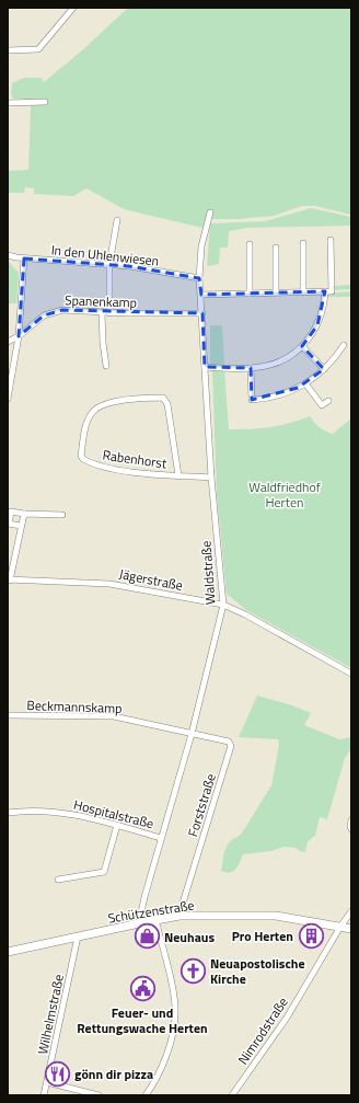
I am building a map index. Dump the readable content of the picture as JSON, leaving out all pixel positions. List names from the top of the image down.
{
  "streets": {
    "main road": ["Schützenstraße"],
    "street": [
      "In den Uhlenwiesen",
      "Spanenkamp",
      "Rabenhorst",
      "Waldstraße",
      "Jägerstraße",
      "Beckmannskamp",
      "Forststraße",
      "Hospitalstraße",
      "Wilhelmstraße",
      "Nimrodstraße"
    ]
  },
  "crossings": [
    ["In den Uhlenwiesen", "Waldstraße"],
    ["Spanenkamp", "Waldstraße"],
    ["Rabenhorst", "Waldstraße"],
    ["Waldstraße", "Jägerstraße"],
    ["Waldstraße", "Beckmannskamp"],
    ["Waldstraße", "Forststraße"],
    ["Waldstraße", "Hospitalstraße"],
    ["Waldstraße", "Schützenstraße"],
    ["Beckmannskamp", "Forststraße"],
    ["Schützenstraße", "Wilhelmstraße"],
    ["Schützenstraße", "Nimrodstraße"]
  ],
  "parks": ["Waldfriedhof Herten"],
  "places": {
    "building": ["Pro Herten"],
    "shop": ["Neuhaus"],
    "church": ["Neuapostolische Kirche"],
    "public building": ["Feuer- und Rettungswache Herten"],
    "restaurant": ["gönn dir pizza"]
  }
}
